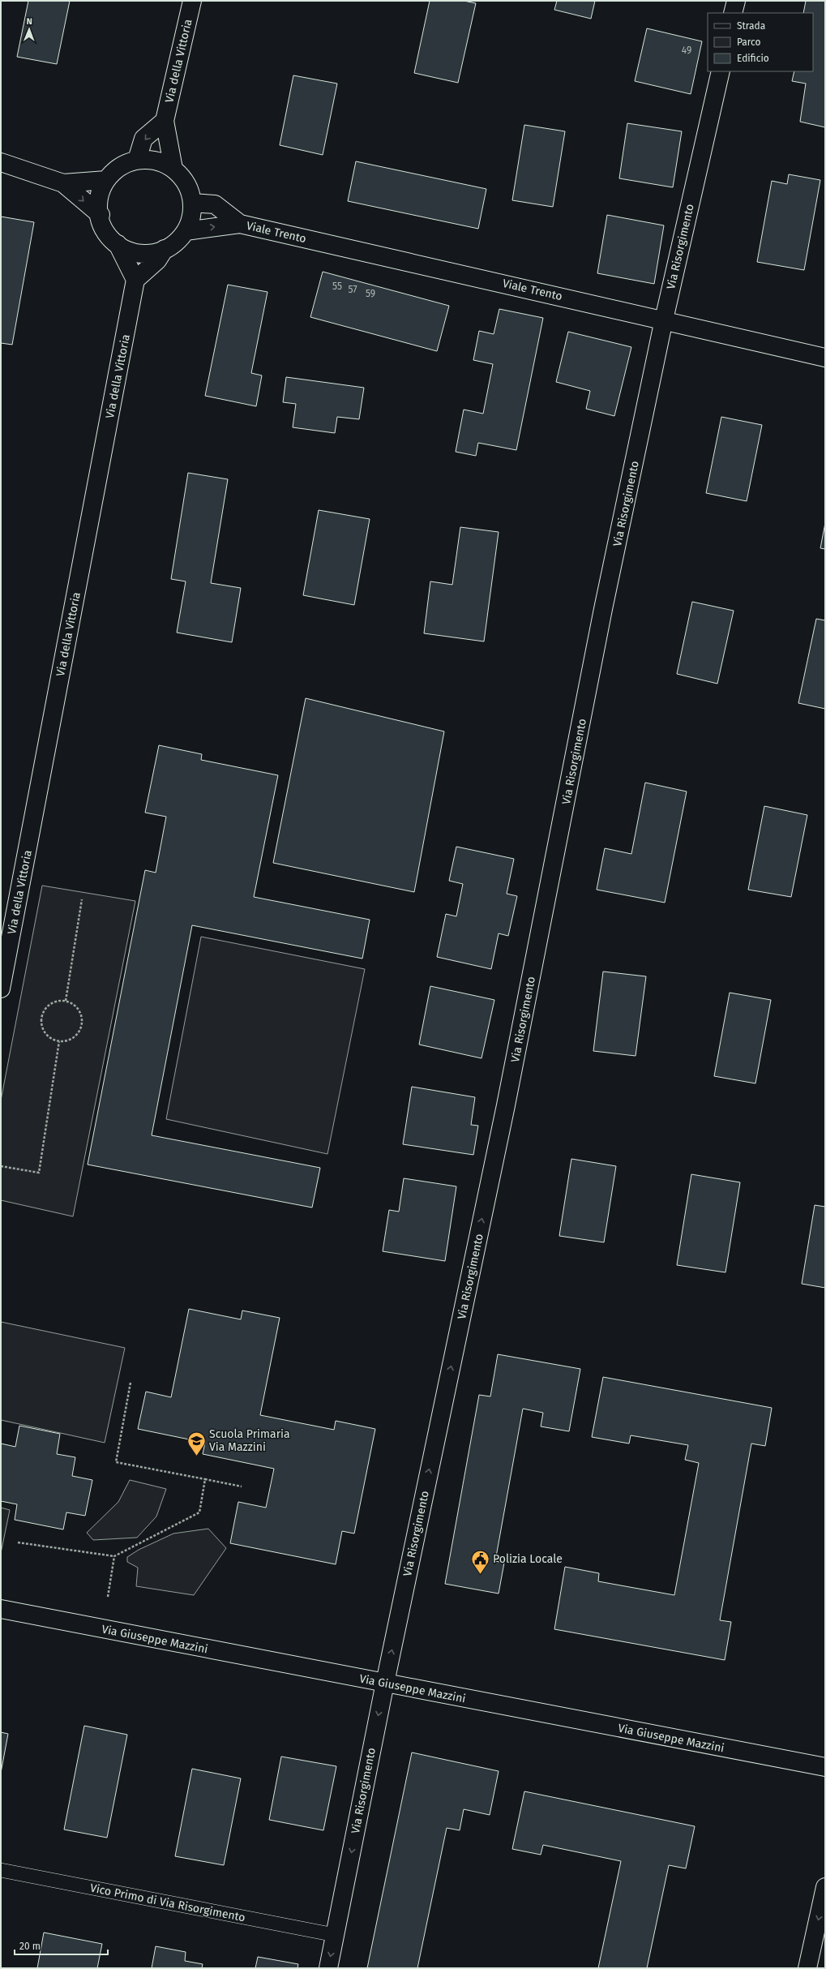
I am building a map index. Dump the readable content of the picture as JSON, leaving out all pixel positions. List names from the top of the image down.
{
  "streets": {
    "street": [
      "Via della Vittoria",
      "Viale Trento",
      "Via Risorgimento",
      "Via Giuseppe Mazzini"
    ],
    "lane": ["Vico Primo di Via Risorgimento"]
  },
  "crossings": [
    ["Via della Vittoria", "Viale Trento"],
    ["Viale Trento", "Via Risorgimento"],
    ["Via Risorgimento", "Via Giuseppe Mazzini"],
    ["Via Risorgimento", "Vico Primo di Via Risorgimento"]
  ],
  "places": {
    "school or university": ["Scuola Primaria Via Mazzini"],
    "public building": ["Polizia Locale"]
  },
  "house_numbers": [
    "49",
    "55",
    "57",
    "59"
  ],
  "legend": ["Strada", "Parco", "Edificio"],
  "scale_bar": "20 m",
  "north": "top"
}
